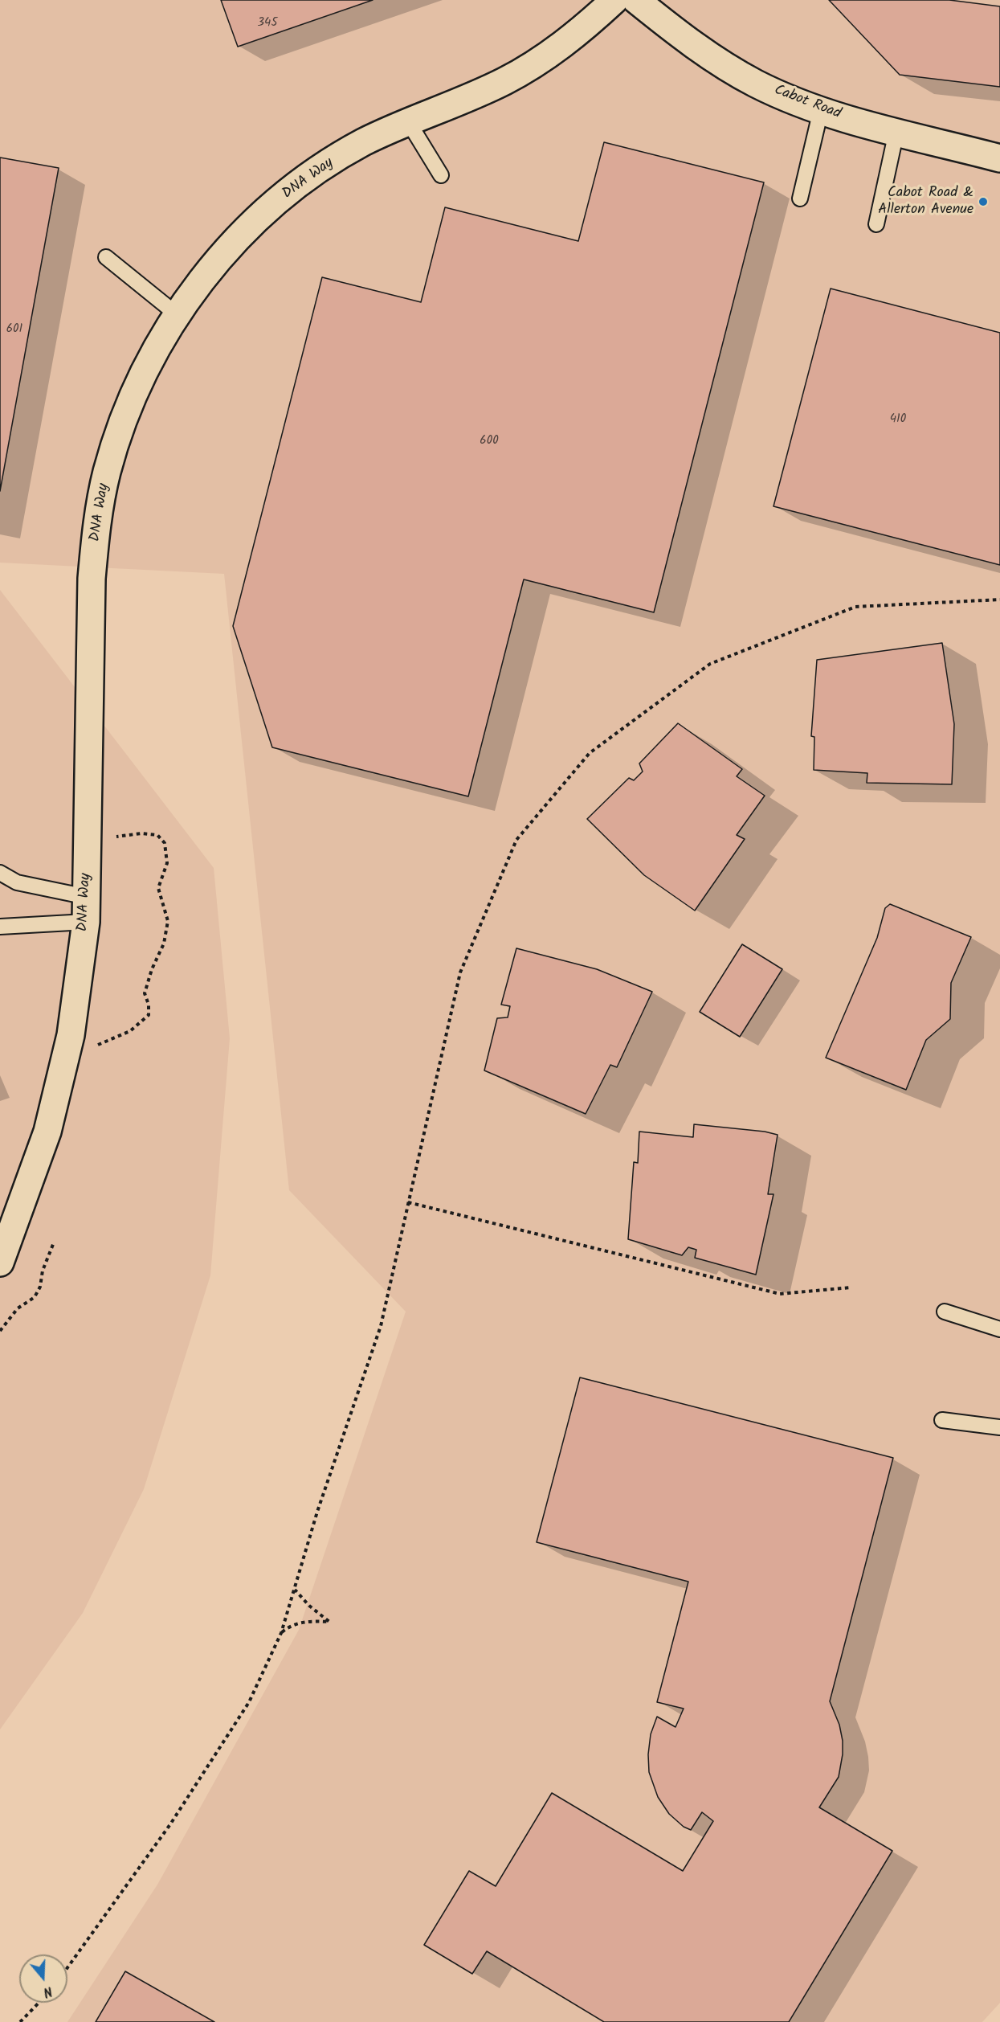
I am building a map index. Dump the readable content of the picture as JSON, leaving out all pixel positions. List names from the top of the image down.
{
  "streets": {
    "main road": ["Cabot Road", "DNA Way"]
  },
  "places": ["Cabot Road & Allerton Avenue"],
  "house_numbers": [
    "345",
    "601",
    "410",
    "600"
  ],
  "north": "bottom"
}
